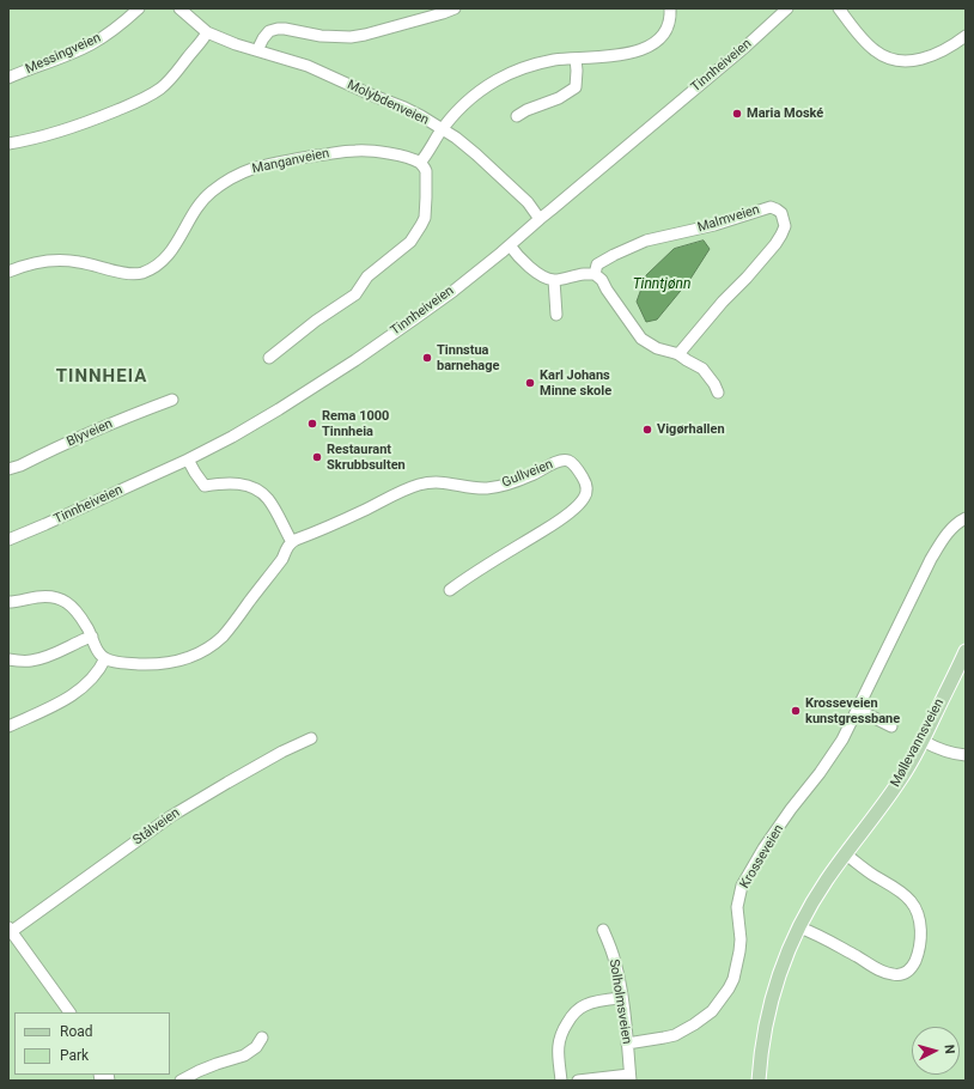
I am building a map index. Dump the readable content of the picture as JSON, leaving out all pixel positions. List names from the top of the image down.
{
  "streets": {
    "main road": ["Møllevannsveien"],
    "street": [
      "Messingveien",
      "Tinnheiveien",
      "Molybdenveien",
      "Manganveien",
      "Malmveien",
      "Blyveien",
      "Gullveien",
      "Stålveien",
      "Krosseveien",
      "Solholmsveien"
    ]
  },
  "crossings": [
    ["Tinnheiveien", "Molybdenveien"],
    ["Krosseveien", "Solholmsveien"]
  ],
  "districts": ["TINNHEIA"],
  "water": ["Tinntjønn"],
  "places": [
    "Maria Moské",
    "Tinnstua barnehage",
    "Karl Johans Minne skole",
    "Rema 1000 Tinnheia",
    "Vigørhallen",
    "Restaurant Skrubbsulten",
    "Krosseveien kunstgressbane"
  ],
  "legend": ["Road", "Park"],
  "north": "right"
}
